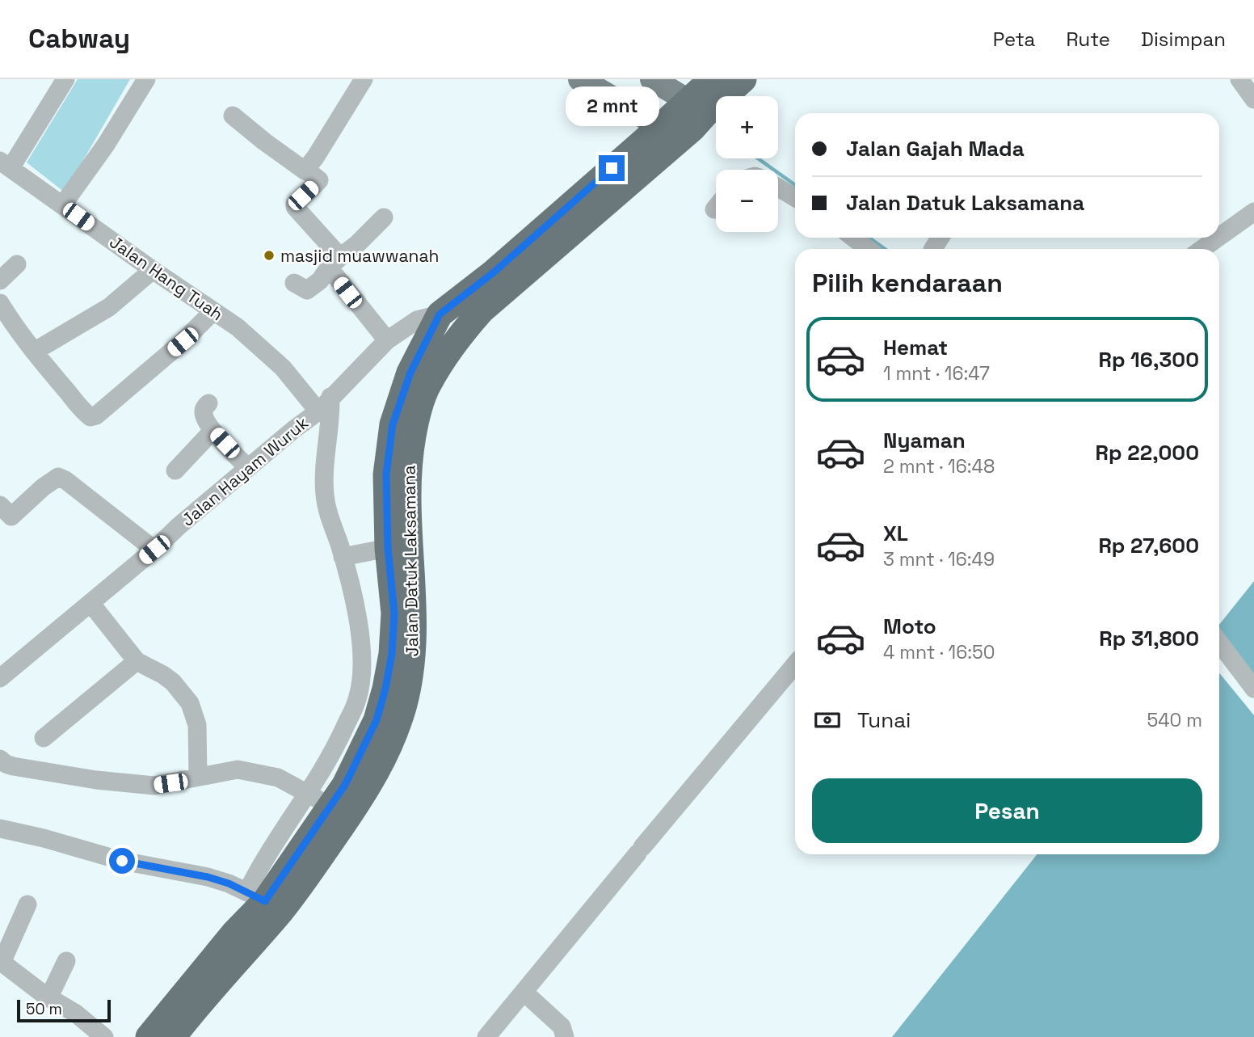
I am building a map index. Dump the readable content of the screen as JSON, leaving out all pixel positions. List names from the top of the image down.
{
  "streets": {
    "highway": ["Jalan Datuk Laksamana"],
    "street": ["Jalan Hang Tuah", "Jalan Hayam Wuruk"]
  },
  "crossings": [
    ["Jalan Hang Tuah", "Jalan Hayam Wuruk"],
    ["Jalan Hayam Wuruk", "Jalan Datuk Laksamana"]
  ],
  "places": ["masjid muawwanah"],
  "scale_bar": "50 m",
  "page": {
    "header": "Cabway",
    "nav": ["Peta", "Rute", "Disimpan"],
    "bubble": "2 mnt",
    "map_buttons": ["+", "−"],
    "banner": ["Jalan Gajah Mada", "Jalan Datuk Laksamana"],
    "heading": "Pilih kendaraan",
    "list": [
      {
        "name": "Hemat",
        "note": "1 mnt · 16:47",
        "value": "Rp 16,300"
      },
      {
        "name": "Nyaman",
        "note": "2 mnt · 16:48",
        "value": "Rp 22,000"
      },
      {
        "name": "XL",
        "note": "3 mnt · 16:49",
        "value": "Rp 27,600"
      },
      {
        "name": "Moto",
        "note": "4 mnt · 16:50",
        "value": "Rp 31,800"
      }
    ],
    "pay": ["Tunai", "540 m"],
    "buttons": "Pesan",
    "scale": "50 m"
  }
}
